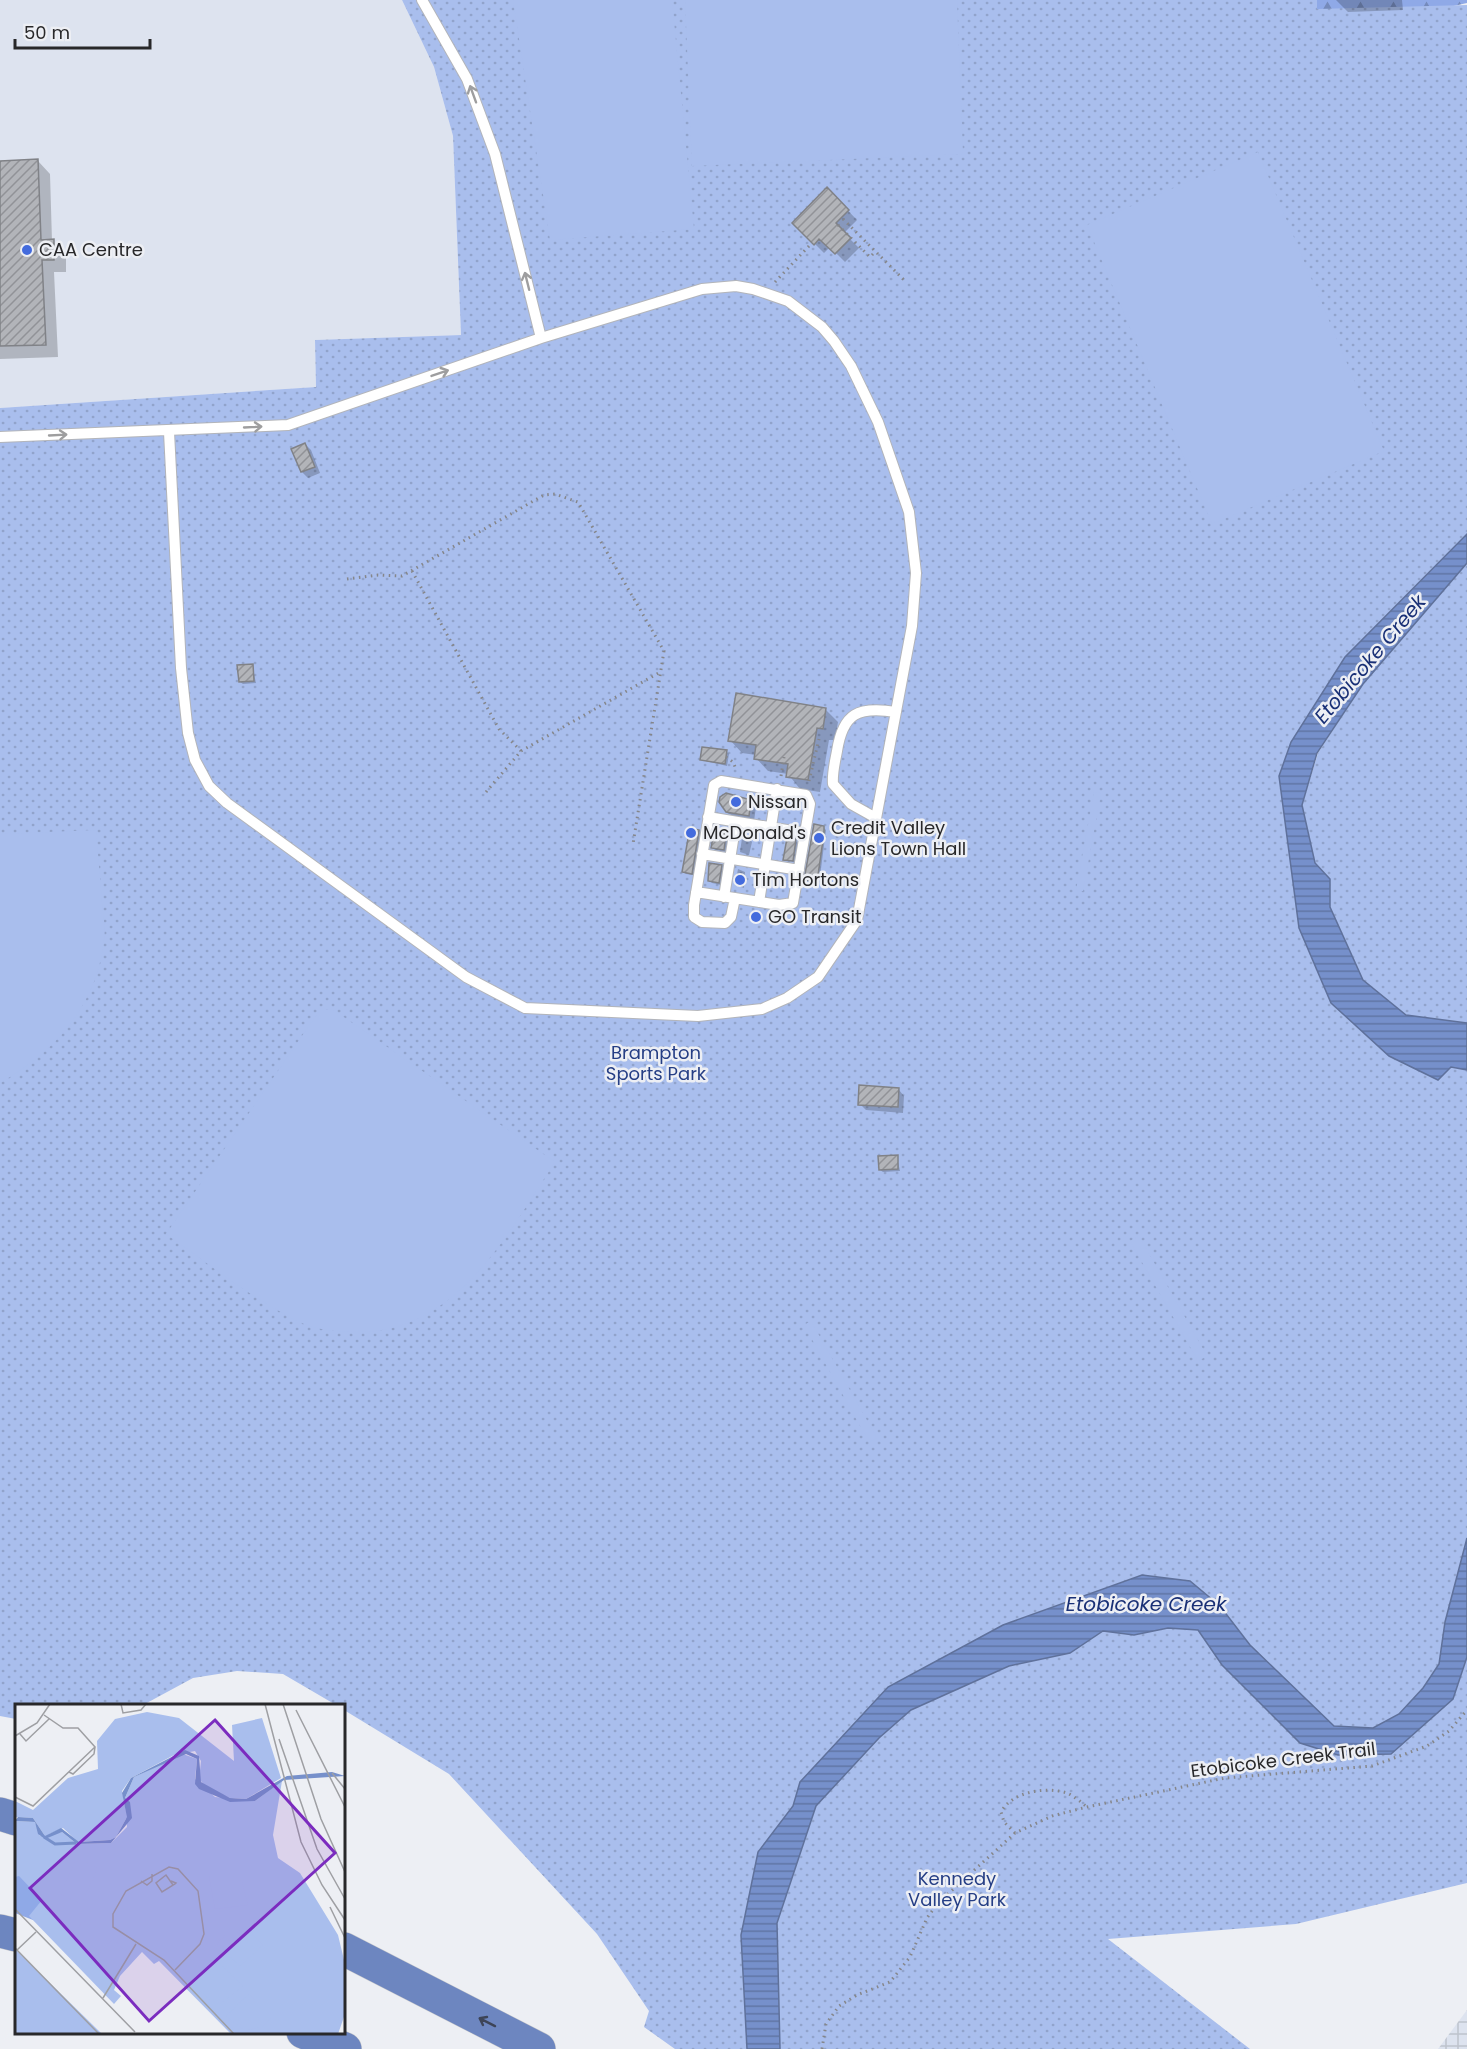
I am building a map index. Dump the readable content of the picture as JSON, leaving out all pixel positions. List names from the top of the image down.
{
  "streets": {
    "path": ["Etobicoke Creek Trail"]
  },
  "water": ["Etobicoke Creek"],
  "parks": ["Brampton Sports Park", "Kennedy Valley Park"],
  "places": [
    "CAA Centre",
    "Nissan",
    "McDonald's",
    "Credit Valley Lions Town Hall",
    "Tim Hortons",
    "GO Transit"
  ],
  "scale_bar": "50 m"
}
